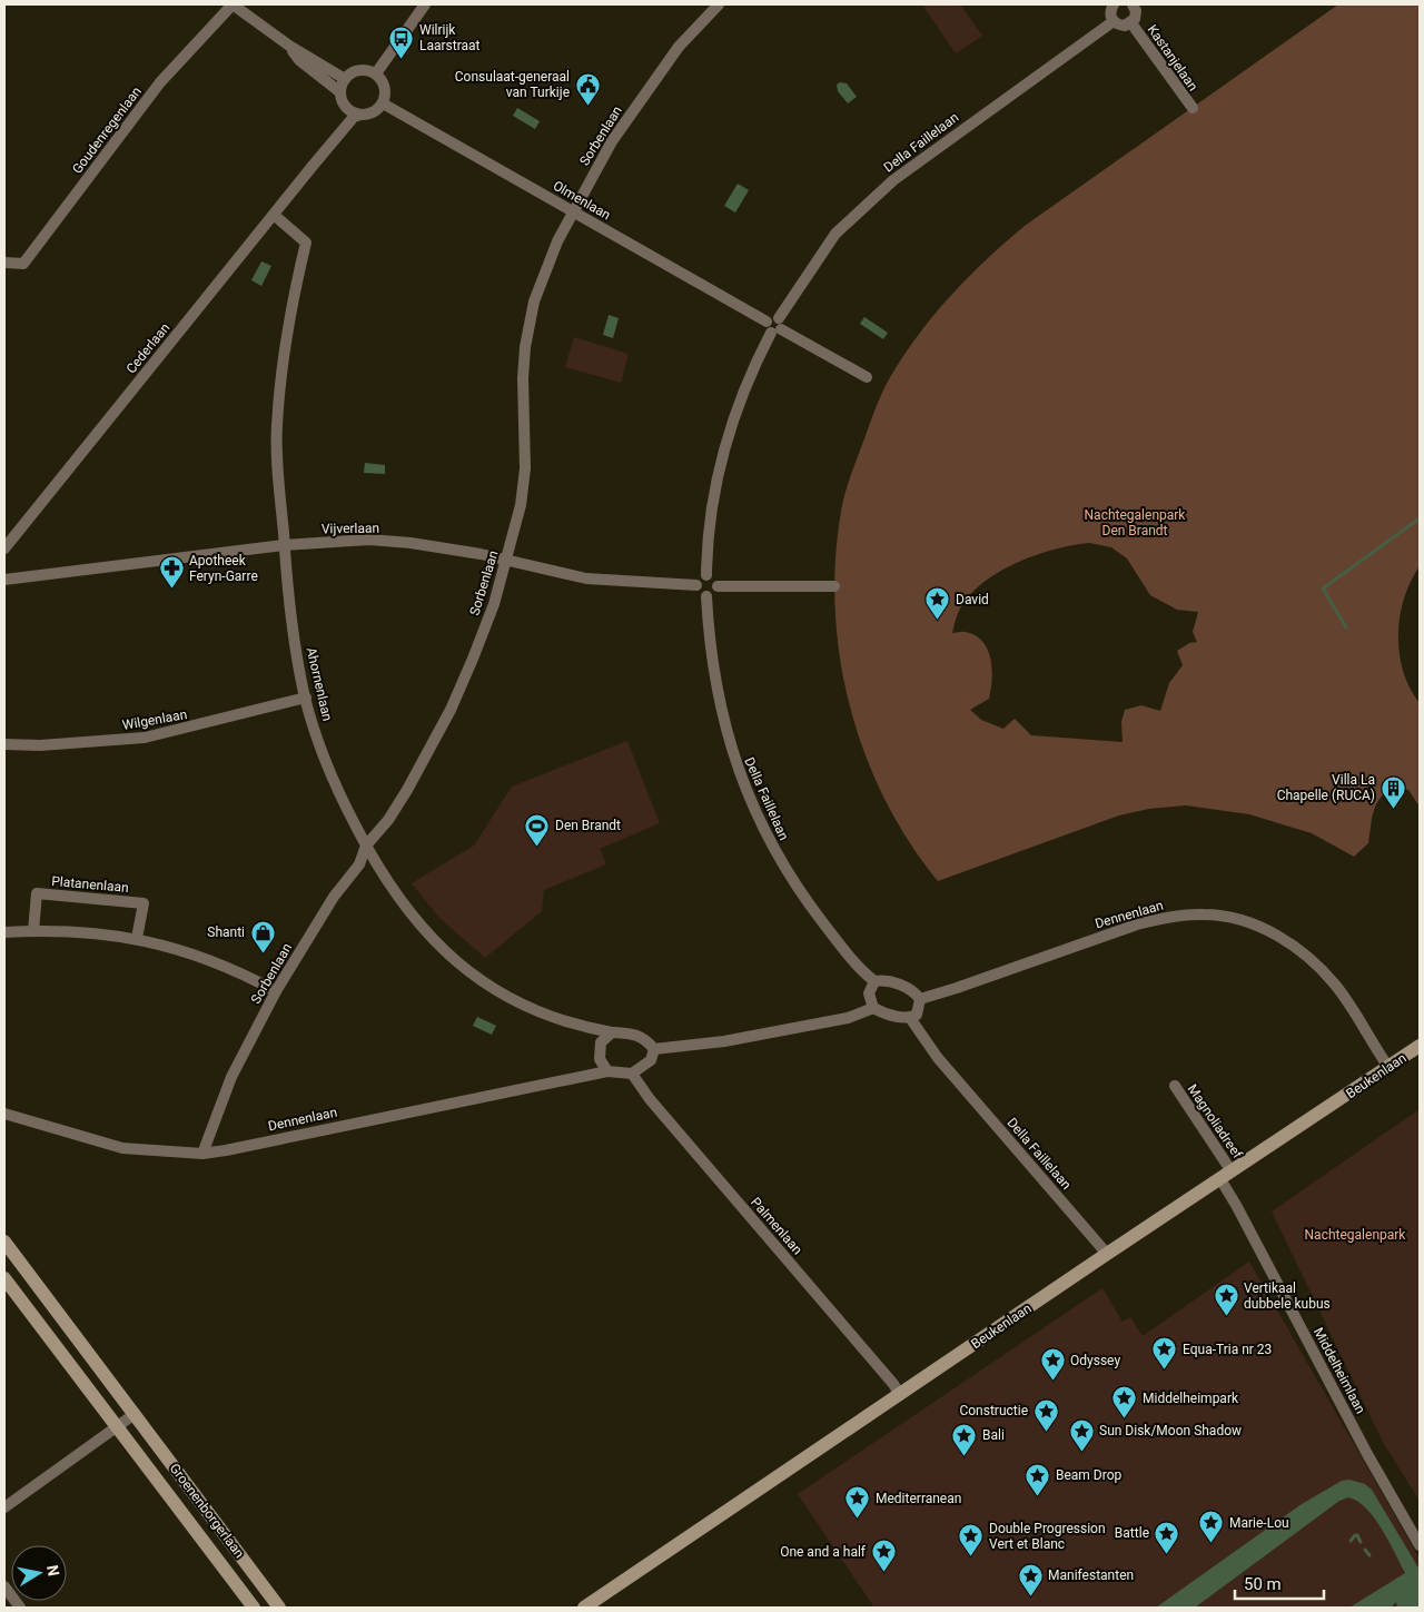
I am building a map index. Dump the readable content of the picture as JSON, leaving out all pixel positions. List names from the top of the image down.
{
  "streets": {
    "street": [
      "Kastanjelaan",
      "Goudenregenlaan",
      "Sorbenlaan",
      "Della Faillelaan",
      "Olmenlaan",
      "Cederlaan",
      "Vijverlaan",
      "Ahornenlaan",
      "Wilgenlaan",
      "Platanenlaan",
      "Dennenlaan",
      "Beukenlaan",
      "Magnoliadreef",
      "Palmenlaan",
      "Middelheimlaan",
      "Groenenborgerlaan"
    ]
  },
  "crossings": [
    ["Sorbenlaan", "Olmenlaan"],
    ["Sorbenlaan", "Vijverlaan"],
    ["Sorbenlaan", "Ahornenlaan"],
    ["Sorbenlaan", "Dennenlaan"],
    ["Della Faillelaan", "Olmenlaan"],
    ["Della Faillelaan", "Vijverlaan"],
    ["Della Faillelaan", "Beukenlaan"],
    ["Olmenlaan", "Cederlaan"],
    ["Cederlaan", "Ahornenlaan"],
    ["Vijverlaan", "Ahornenlaan"],
    ["Ahornenlaan", "Wilgenlaan"],
    ["Ahornenlaan", "Dennenlaan"],
    ["Ahornenlaan", "Palmenlaan"],
    ["Dennenlaan", "Beukenlaan"],
    ["Dennenlaan", "Palmenlaan"],
    ["Beukenlaan", "Magnoliadreef"],
    ["Beukenlaan", "Palmenlaan"],
    ["Beukenlaan", "Middelheimlaan"],
    ["Magnoliadreef", "Middelheimlaan"]
  ],
  "parks": ["Nachtegalenpark Den Brandt", "Nachtegalenpark"],
  "places": {
    "bus stop": ["Wilrijk Laarstraat"],
    "public building": ["Consulaat-generaal van Turkije"],
    "pharmacy": ["Apotheek Feryn-Garre"],
    "place": [
      "David",
      "Vertikaal dubbele kubus",
      "Equa-Tria nr 23",
      "Odyssey",
      "Middelheimpark",
      "Constructie",
      "Sun Disk/Moon Shadow",
      "Bali",
      "Beam Drop",
      "Mediterranean",
      "Marie-Lou",
      "Battle",
      "Double Progression Vert et Blanc",
      "One and a half",
      "Manifestanten"
    ],
    "building": ["Villa La Chapelle (RUCA)"],
    "sports": ["Den Brandt"],
    "shop": ["Shanti"]
  },
  "scale_bar": "50 m",
  "north": "right"
}
